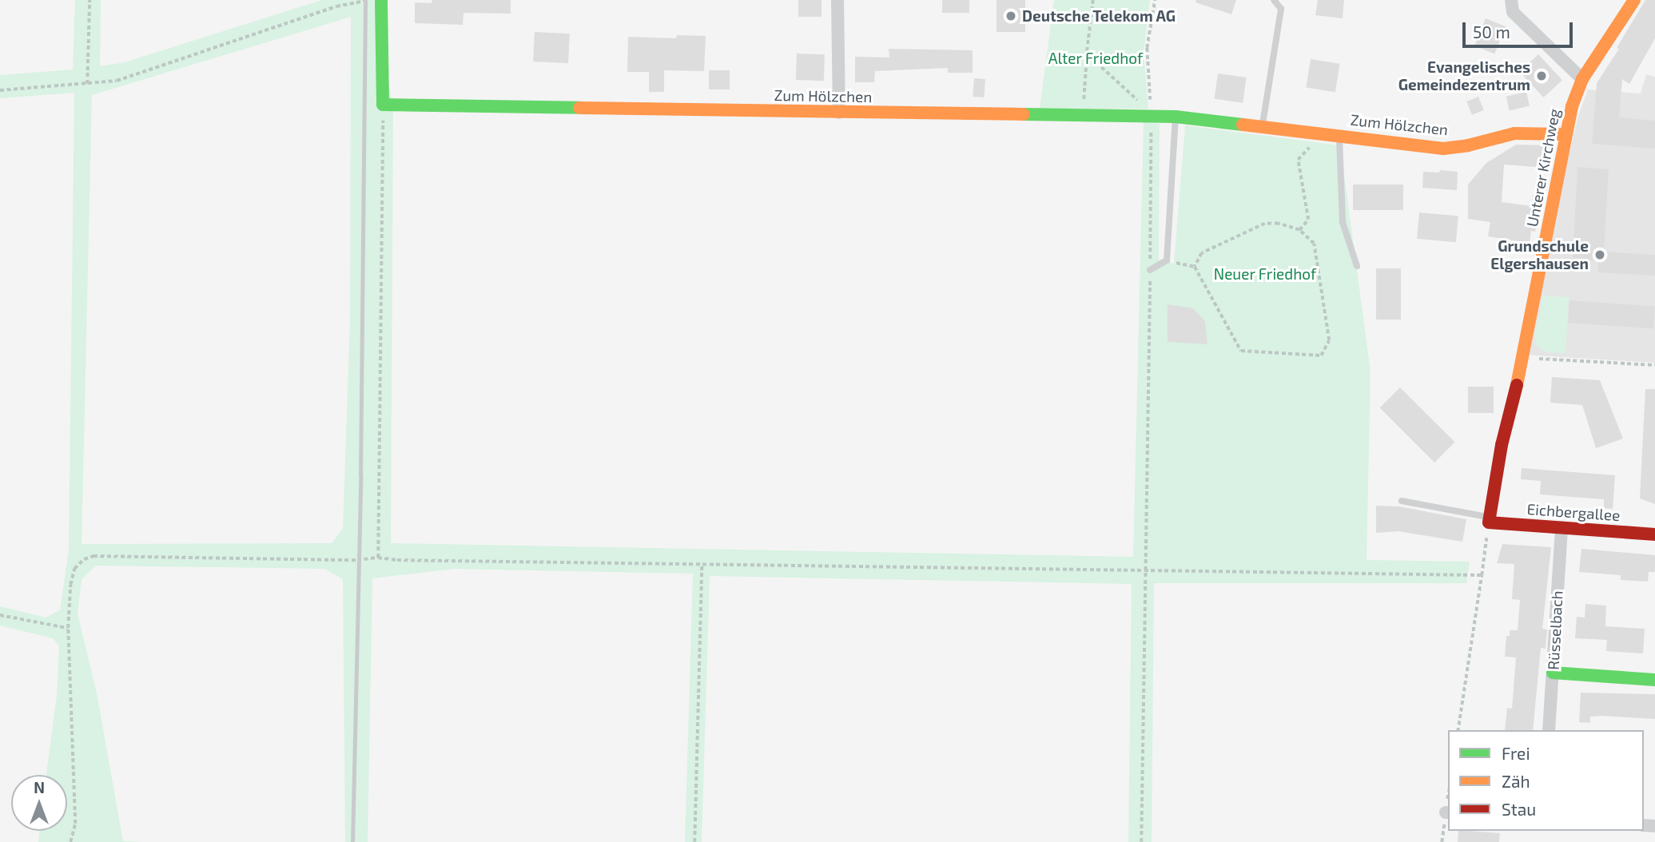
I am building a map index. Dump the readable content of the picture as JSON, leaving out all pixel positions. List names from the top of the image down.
{
  "streets": {
    "street": [
      "Zum Hölzchen",
      "Unterer Kirchweg",
      "Eichbergallee",
      "Rüsselbach"
    ]
  },
  "crossings": [
    ["Zum Hölzchen", "Unterer Kirchweg"],
    ["Unterer Kirchweg", "Eichbergallee"],
    ["Eichbergallee", "Rüsselbach"]
  ],
  "parks": ["Alter Friedhof", "Neuer Friedhof"],
  "places": ["Deutsche Telekom AG", "Evangelisches Gemeindezentrum", "Grundschule Elgershausen"],
  "legend": ["Frei", "Zäh", "Stau"],
  "scale_bar": "50 m",
  "north": "top"
}
